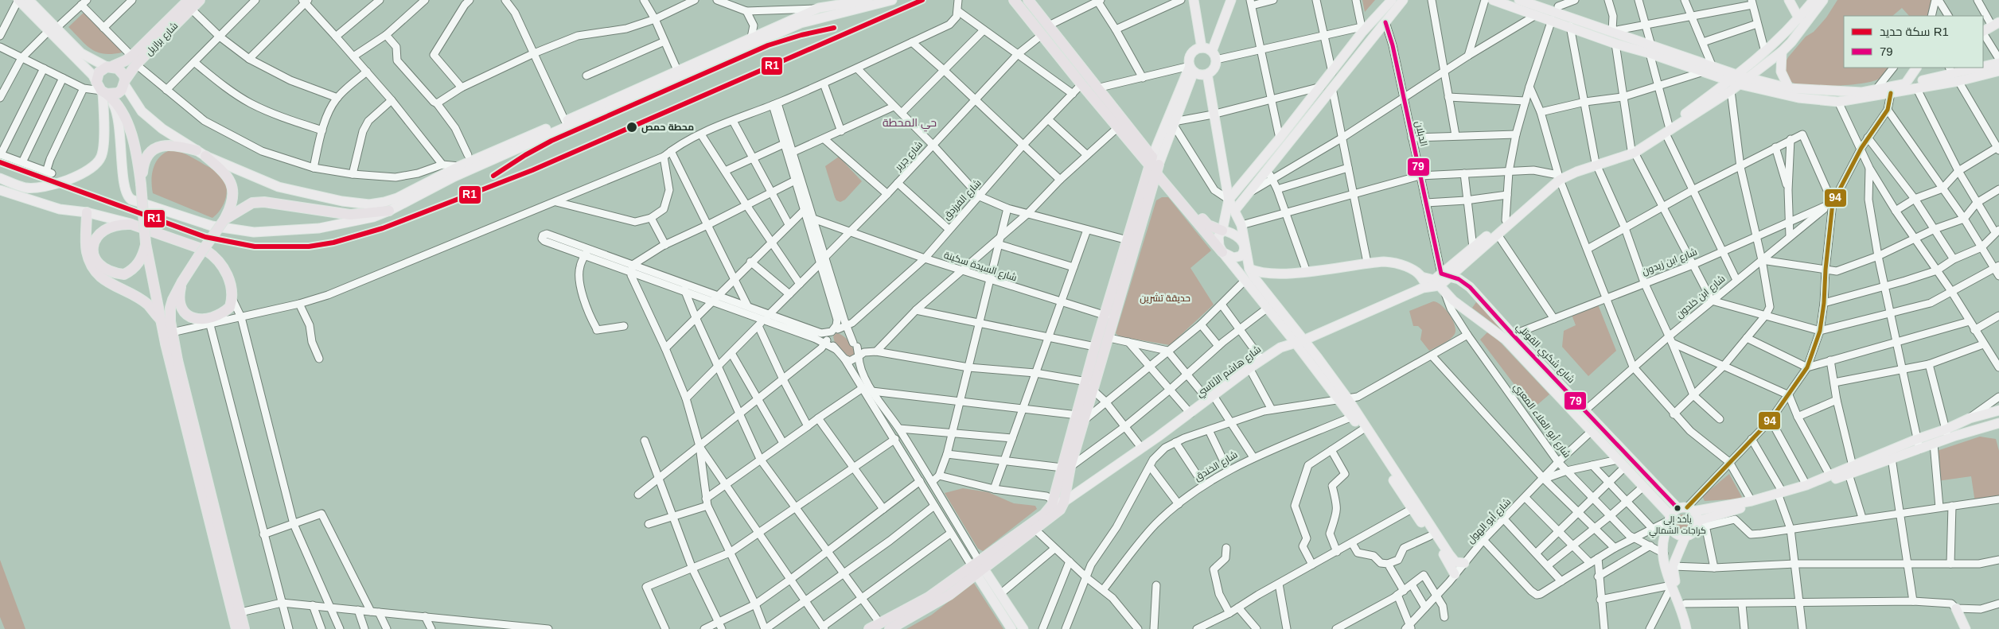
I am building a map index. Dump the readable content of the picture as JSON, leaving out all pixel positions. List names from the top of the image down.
{
  "streets": {
    "highway": ["شارع برازيل"],
    "main road": ["شارع شكري القوتلي", "شارع هاشم الأتاسي"],
    "street": [
      "الدبلان",
      "شارع جرير",
      "شارع الفرزدق",
      "شارع ابن زيدون",
      "شارع السيدة سكينة",
      "شارع ابن خلدون",
      "شارع أبو العلاء المعري",
      "شارع الخندق",
      "شارع أبو الهول"
    ]
  },
  "crossings": [
    ["شارع جرير", "شارع السيدة سكينة"],
    ["شارع الفرزدق", "شارع السيدة سكينة"],
    ["شارع ابن زيدون", "شارع ابن خلدون"],
    ["شارع ابن زيدون", "شارع شكري القوتلي"],
    ["شارع ابن خلدون", "شارع شكري القوتلي"],
    ["شارع شكري القوتلي", "شارع هاشم الأتاسي"],
    ["شارع شكري القوتلي", "شارع أبو العلاء المعري"],
    ["شارع شكري القوتلي", "شارع أبو الهول"],
    ["شارع أبو العلاء المعري", "شارع أبو الهول"]
  ],
  "districts": ["حي المحطة"],
  "parks": ["حديقة تشرين"],
  "places": ["محطة حمص", "يأخذ إلى كراجات الشمالي"],
  "lines": ["rail line R1", "transit line 79", "transit line 94"],
  "legend": ["سكة حديد R1", "79"]
}
